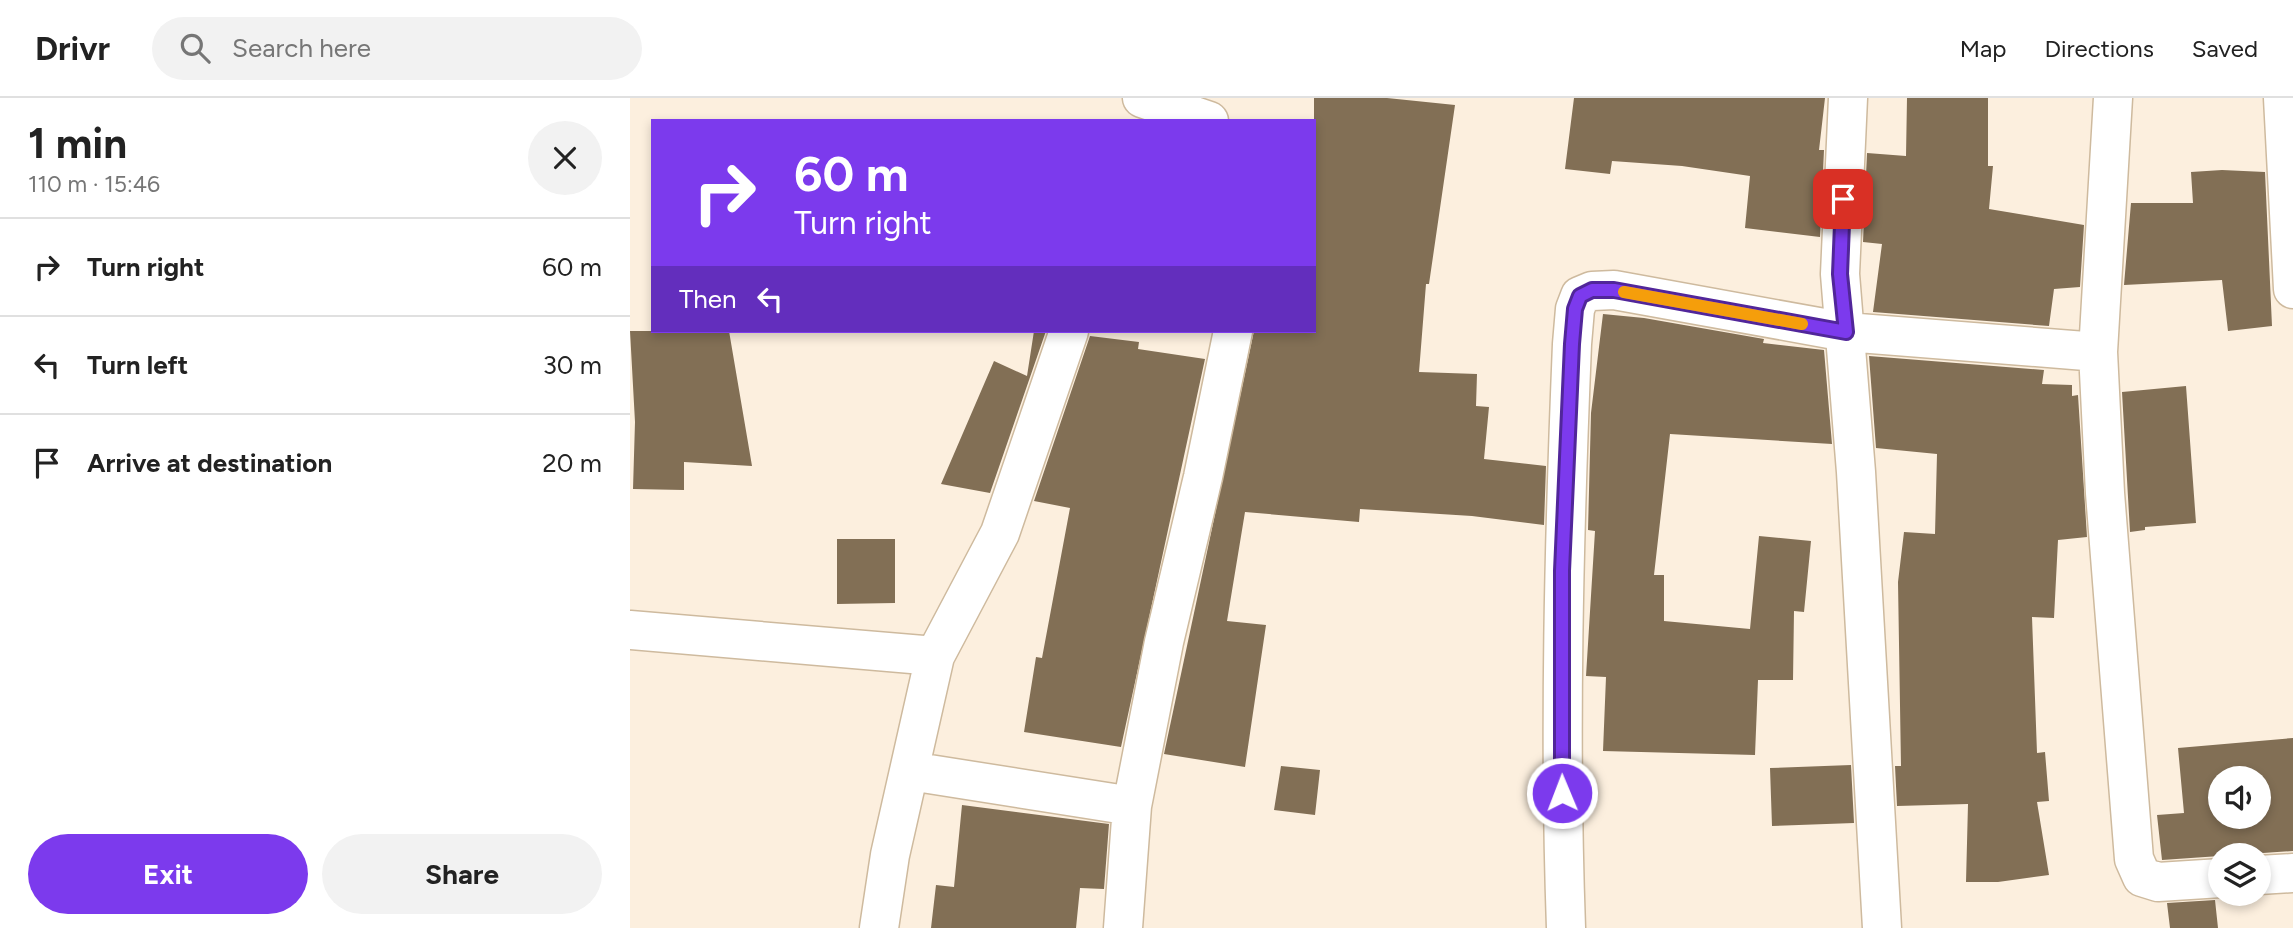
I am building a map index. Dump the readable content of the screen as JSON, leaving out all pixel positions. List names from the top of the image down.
{
  "page": {
    "header": "Drivr",
    "search": "Search here",
    "nav": ["Map", "Directions", "Saved"],
    "heading": ["1 min", "110 m · 15:46"],
    "turn": ["60 m", "Turn right"],
    "list": [
      {
        "name": "Turn right",
        "value": "60 m"
      },
      {
        "name": "Turn left",
        "value": "30 m"
      },
      {
        "name": "Arrive at destination",
        "value": "20 m"
      }
    ],
    "then": "Then",
    "buttons": ["Exit", "Share"]
  }
}
